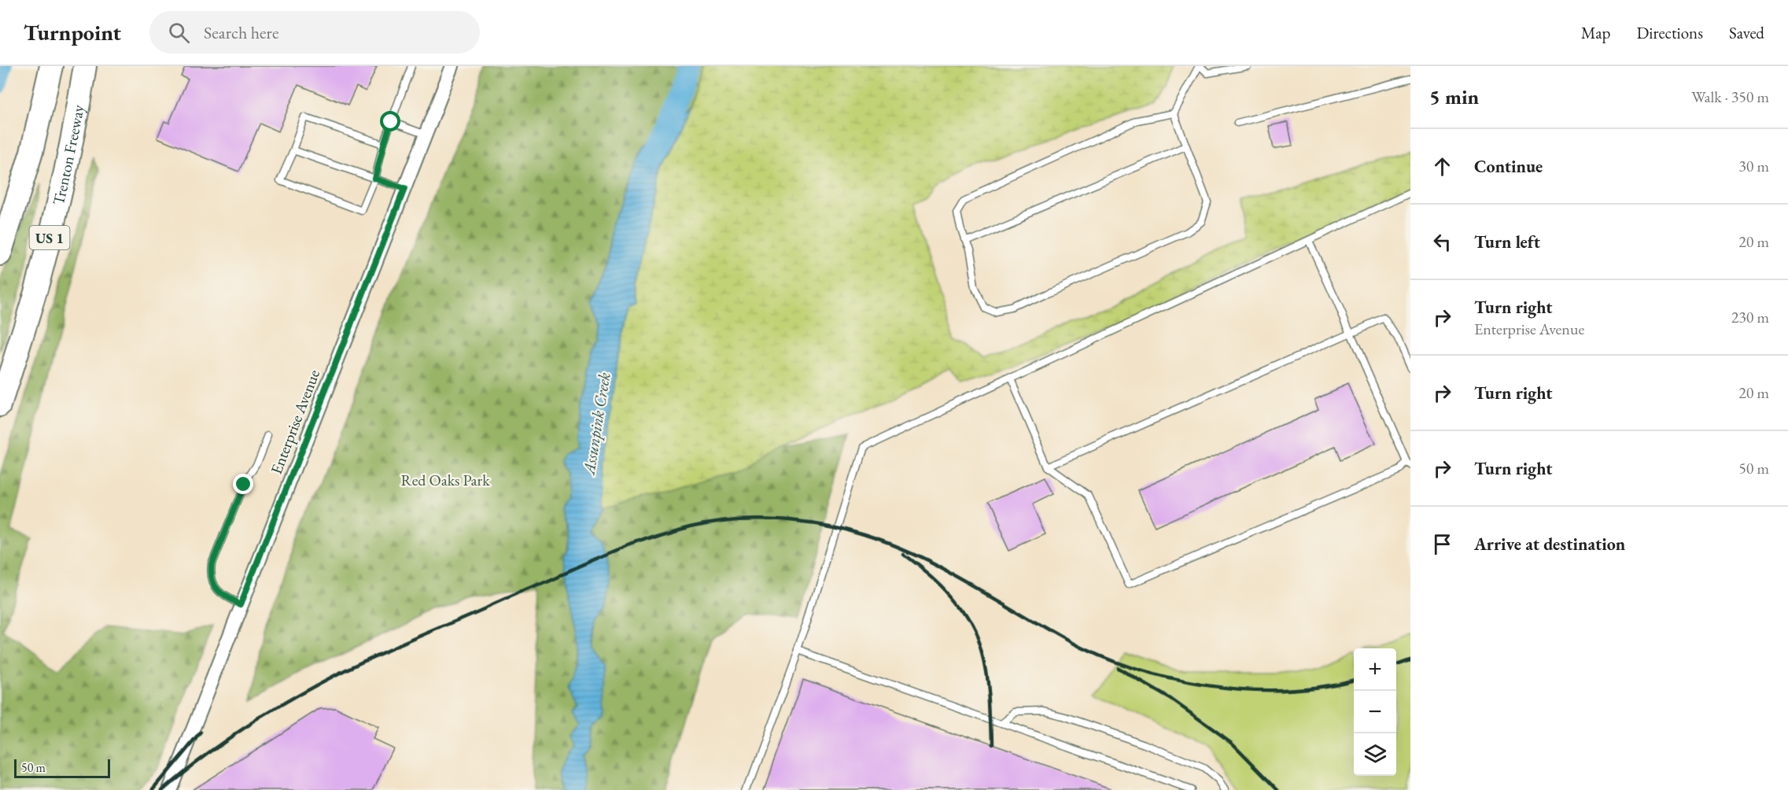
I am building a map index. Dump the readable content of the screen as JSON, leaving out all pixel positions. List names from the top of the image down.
{
  "streets": {
    "highway": ["Trenton Freeway", "US 1"],
    "street": ["Enterprise Avenue"]
  },
  "water": ["Assunpink Creek"],
  "parks": ["Red Oaks Park"],
  "scale_bar": "50 m",
  "page": {
    "header": "Turnpoint",
    "search": "Search here",
    "nav": ["Map", "Directions", "Saved"],
    "heading": ["5 min", "Walk · 350 m"],
    "list": [
      ["Continue", "30 m"],
      ["Turn left", "20 m"],
      ["Turn right", "Enterprise Avenue", "230 m"],
      ["Turn right", "20 m"],
      ["Turn right", "50 m"],
      "Arrive at destination"
    ],
    "map_buttons": ["+", "−"],
    "scale": "50 m"
  }
}
